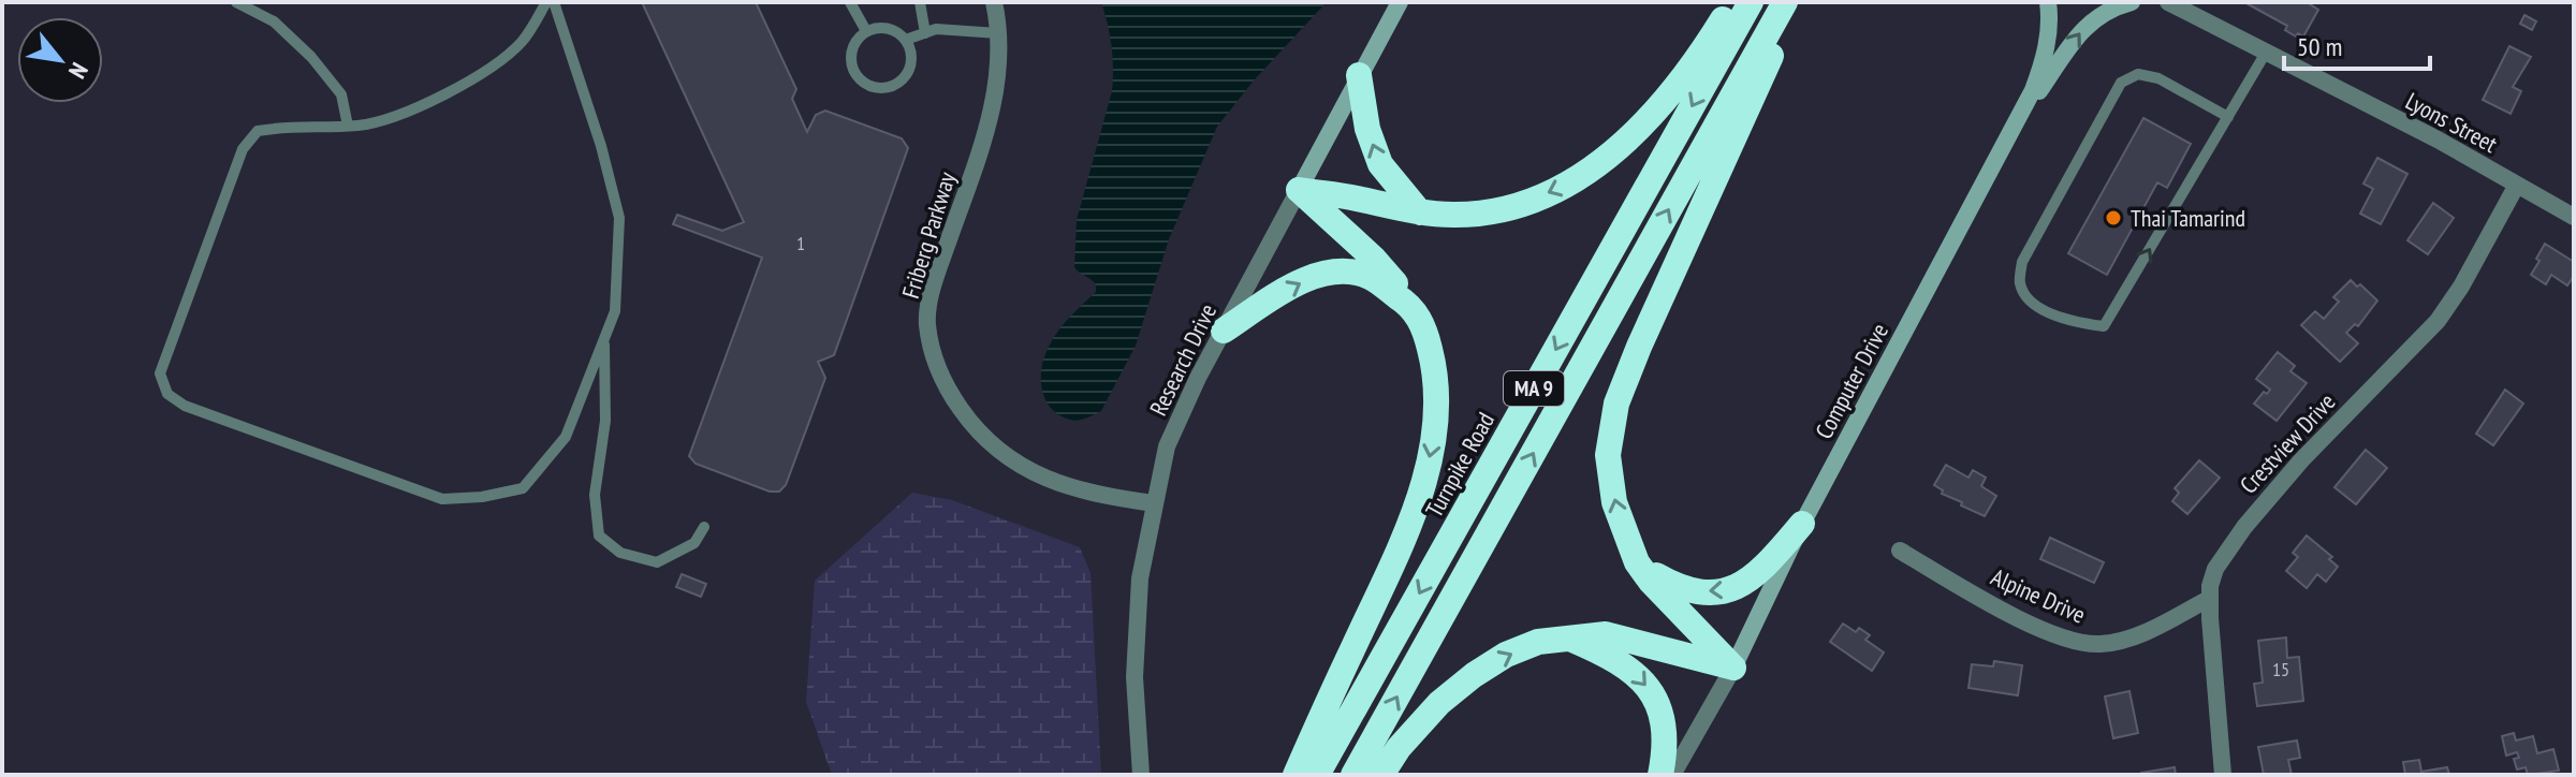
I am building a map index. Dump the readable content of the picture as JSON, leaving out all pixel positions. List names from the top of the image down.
{
  "streets": {
    "highway": ["MA 9", "Turnpike Road"],
    "street": [
      "Lyons Street",
      "Friberg Parkway",
      "Research Drive",
      "Computer Drive",
      "Crestview Drive",
      "Alpine Drive"
    ]
  },
  "crossings": [
    ["Lyons Street", "Crestview Drive"],
    ["Friberg Parkway", "Research Drive"],
    ["Crestview Drive", "Alpine Drive"]
  ],
  "places": ["Thai Tamarind"],
  "house_numbers": ["1", "15"],
  "scale_bar": "50 m",
  "north": "bottom right"
}
